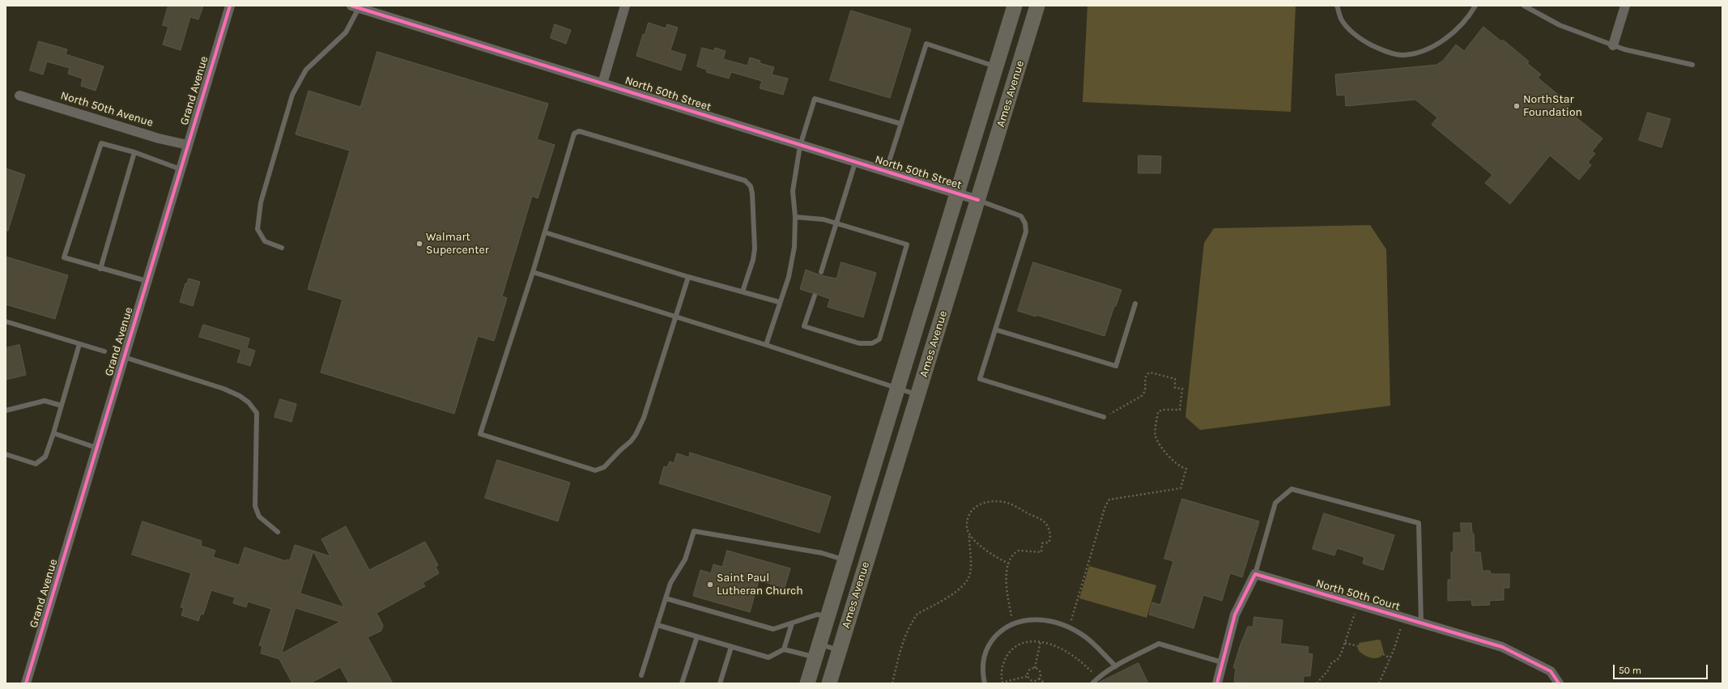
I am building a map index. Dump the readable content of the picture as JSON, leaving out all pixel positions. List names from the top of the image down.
{
  "streets": {
    "main road": ["Ames Avenue"],
    "street": [
      "Grand Avenue",
      "North 50th Street",
      "North 50th Avenue",
      "North 50th Court"
    ]
  },
  "crossings": [
    ["Grand Avenue", "North 50th Avenue"],
    ["North 50th Street", "Ames Avenue"]
  ],
  "places": ["NorthStar Foundation", "Walmart Supercenter", "Saint Paul Lutheran Church"],
  "scale_bar": "50 m"
}
